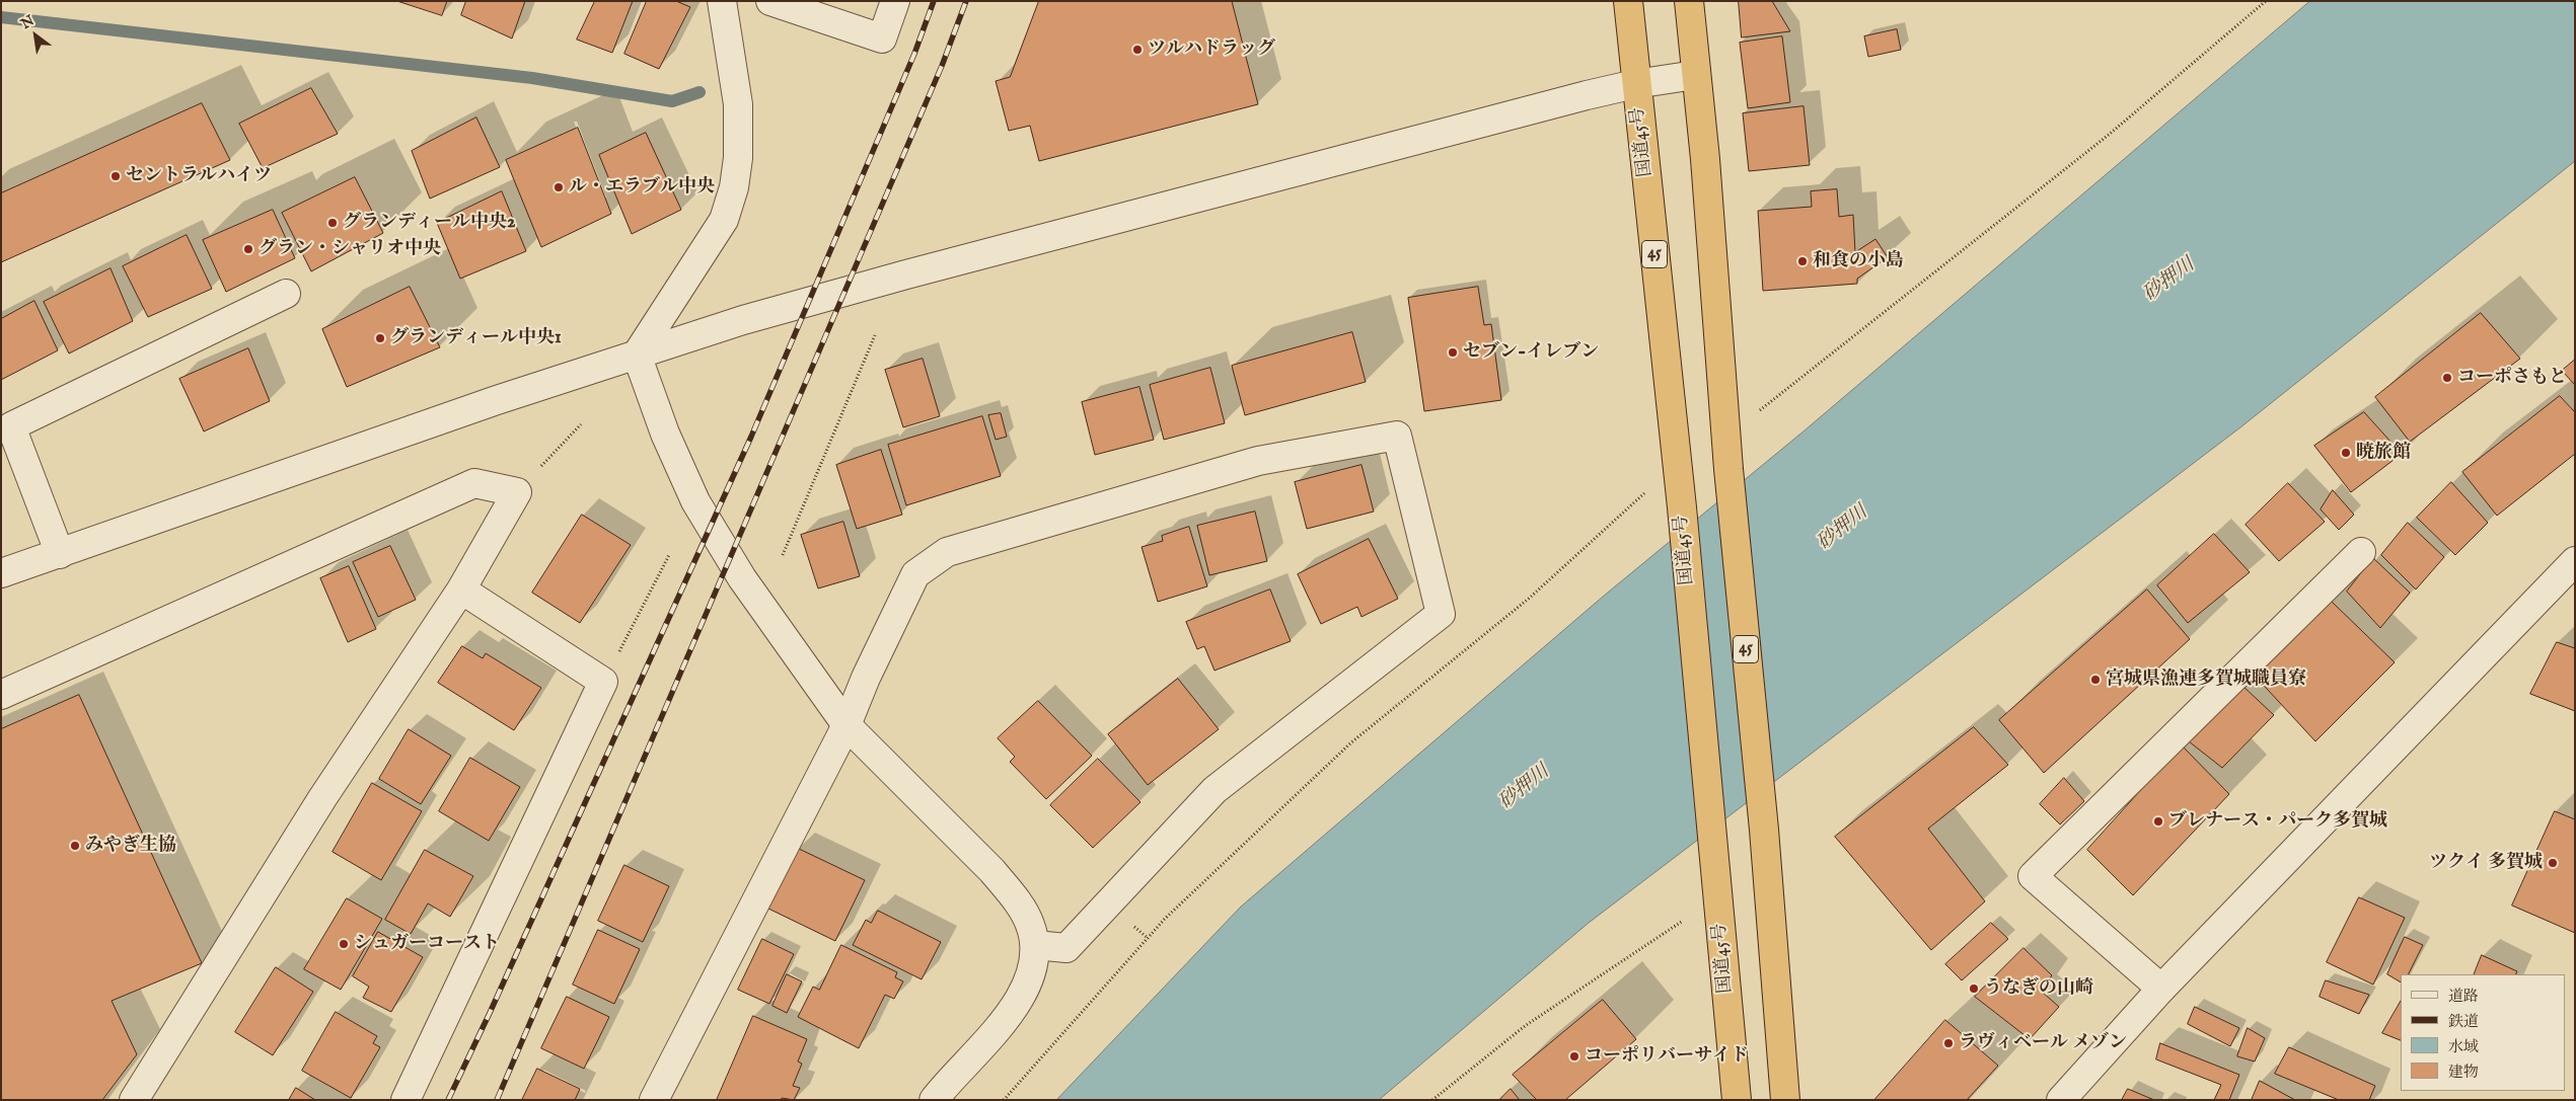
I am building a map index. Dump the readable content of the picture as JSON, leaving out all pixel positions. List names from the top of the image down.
{
  "streets": {
    "highway": ["国道45号", "45"]
  },
  "water": ["砂押川"],
  "places": [
    "ツルハドラッグ",
    "セントラルハイツ",
    "ル・エラブル中央",
    "グランディール中央2",
    "グラン・シャリオ中央",
    "和食の小島",
    "グランディール中央1",
    "セブン-イレブン",
    "コーポさもと",
    "暁旅館",
    "宮城県漁連多賀城職員寮",
    "ブレナース・パーク多賀城",
    "みやぎ生協",
    "ツクイ 多賀城",
    "シュガーコースト",
    "うなぎの山崎",
    "ラヴィベール メゾン",
    "コーポリバーサイド"
  ],
  "legend": [
    "道路",
    "鉄道",
    "水域",
    "建物"
  ],
  "north": "top left"
}
